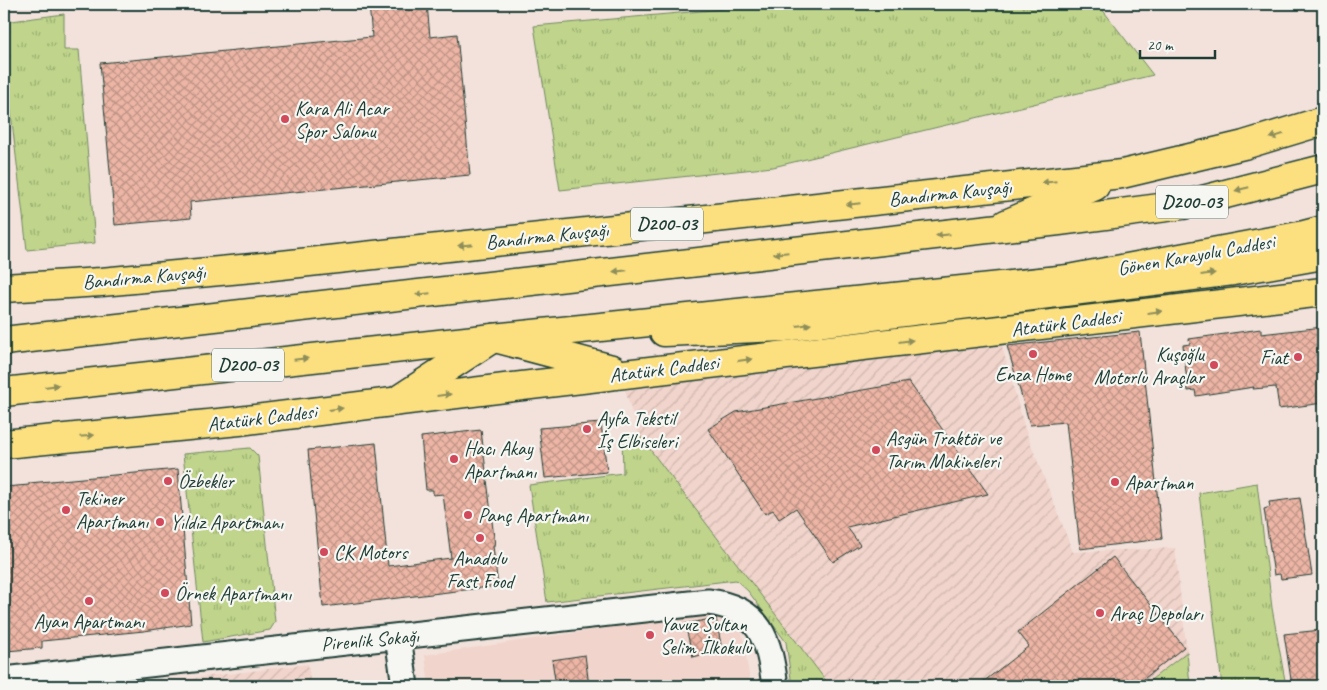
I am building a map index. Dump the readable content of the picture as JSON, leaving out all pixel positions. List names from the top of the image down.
{
  "streets": {
    "main road": [
      "Bandırma Kavşağı",
      "D200-03",
      "Gönen Karayolu Caddesi",
      "Atatürk Caddesi"
    ],
    "street": ["Pirenlik Sokağı"]
  },
  "crossings": [
    ["Bandırma Kavşağı", "D200-03"],
    ["D200-03", "Gönen Karayolu Caddesi"]
  ],
  "places": [
    "Kara Ali Acar Spor Salonu",
    "Enza Home",
    "Fiat",
    "Kuşoğlu Motorlu Araçlar",
    "Ayfa Tekstil İş Elbiseleri",
    "Asgün Traktör ve Tarım Makineleri",
    "Hacı Akay Apartmanı",
    "Özbekler",
    "Apartman",
    "Tekiner Apartmanı",
    "Panç Apartmanı",
    "Yıldız Apartmanı",
    "Anadolu Fast Food",
    "CK Motors",
    "Örnek Apartmanı",
    "Ayan Apartmanı",
    "Araç Depoları",
    "Yavuz Sultan Selim İlkokulu"
  ],
  "scale_bar": "20 m"
}
